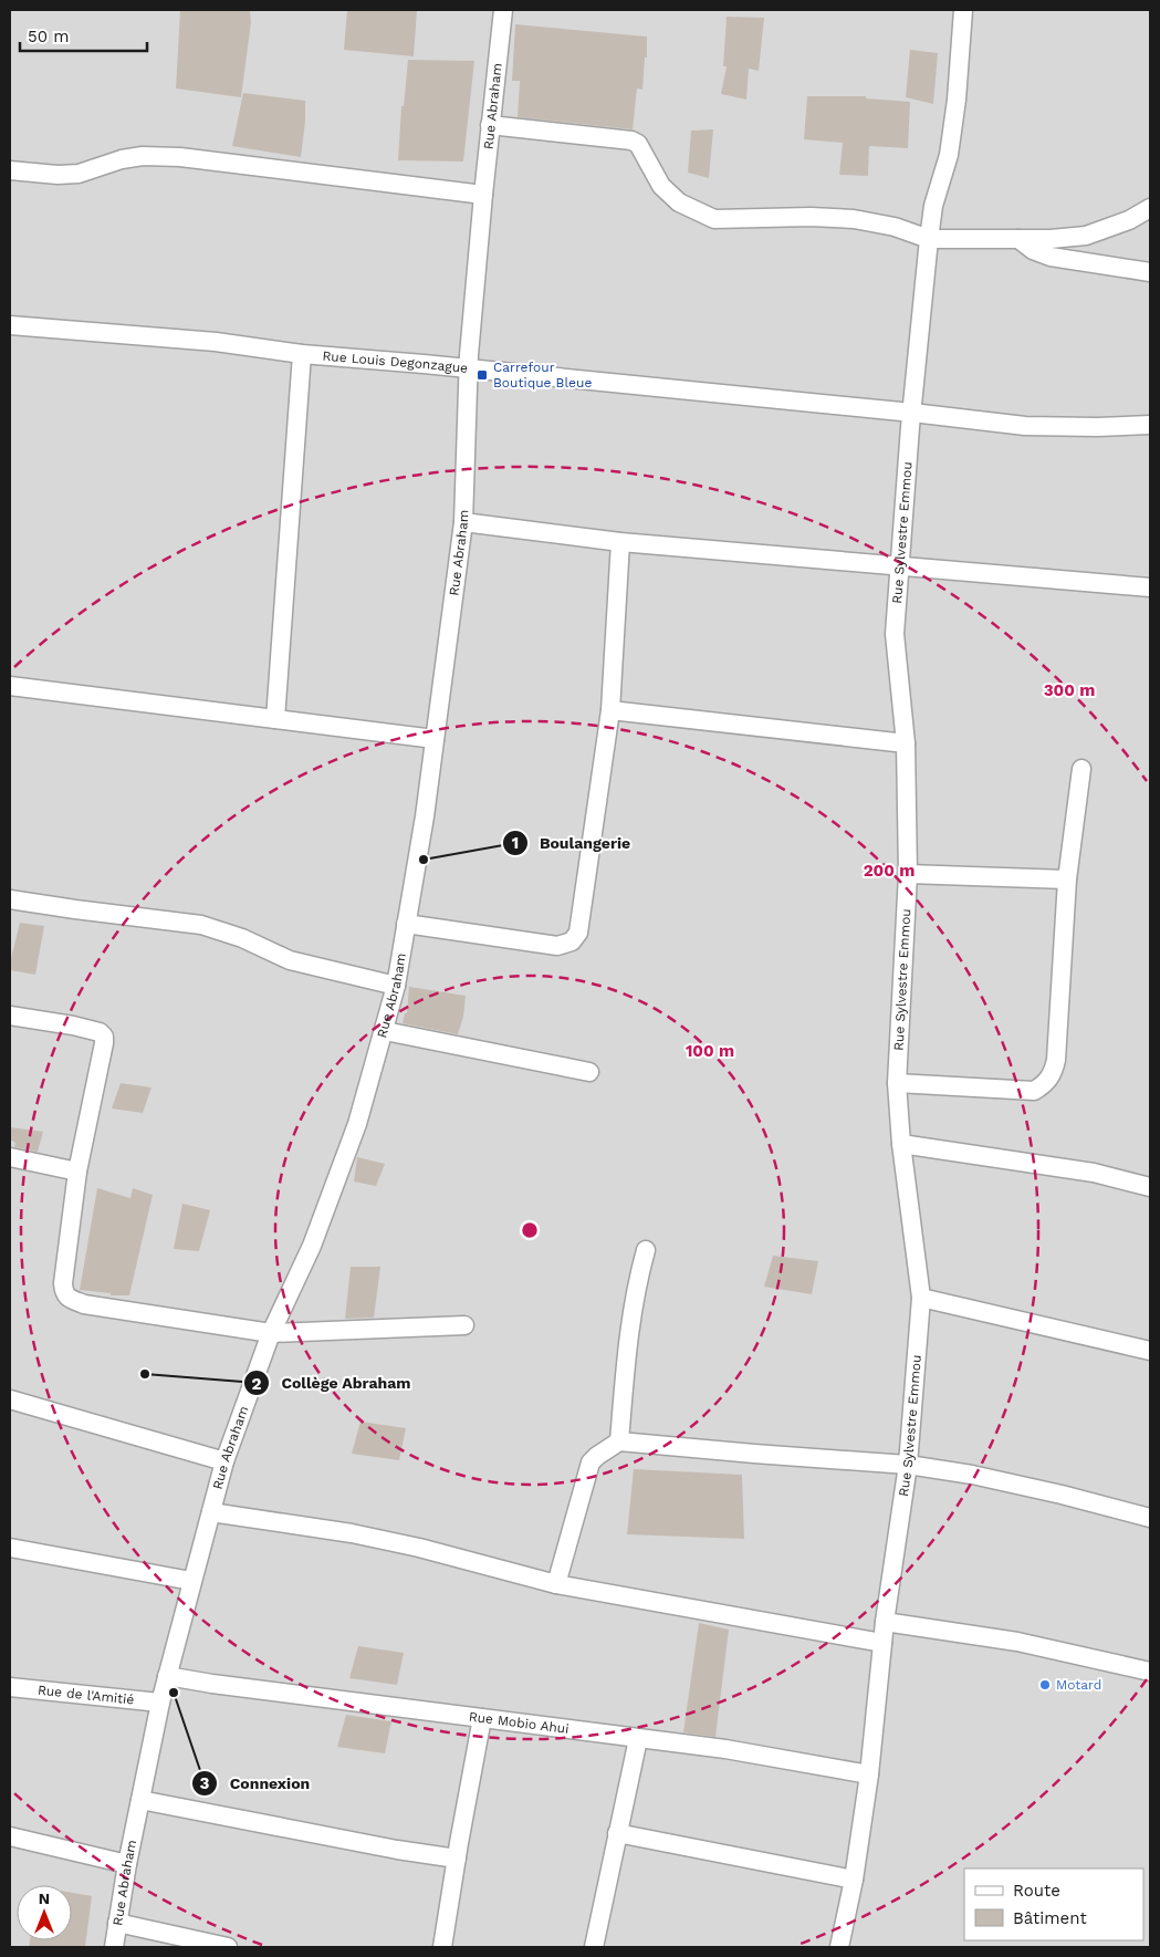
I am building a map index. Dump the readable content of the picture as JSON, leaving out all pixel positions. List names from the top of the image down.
{
  "streets": {
    "street": [
      "Rue Abraham",
      "Rue Louis Degonzague",
      "Rue Sylvestre Emmou",
      "Rue de l'Amitié",
      "Rue Mobio Ahui"
    ]
  },
  "crossings": [
    ["Rue Abraham", "Rue Louis Degonzague"],
    ["Rue Abraham", "Rue de l'Amitié"],
    ["Rue Abraham", "Rue Mobio Ahui"],
    ["Rue Louis Degonzague", "Rue Sylvestre Emmou"],
    ["Rue Sylvestre Emmou", "Rue Mobio Ahui"]
  ],
  "places": {
    "transit": ["Carrefour Boutique Bleue"],
    "other": [
      "Boulangerie",
      "Collège Abraham",
      "Motard",
      "Connexion"
    ]
  },
  "legend": ["Route", "Bâtiment"],
  "scale_bar": "50 m",
  "north": "top",
  "rings": ["300 m", "200 m", "100 m"]
}
